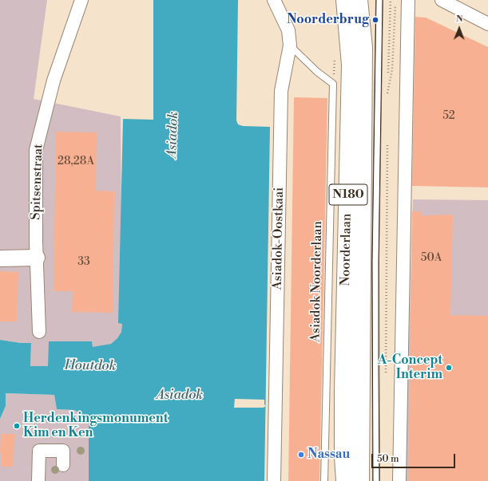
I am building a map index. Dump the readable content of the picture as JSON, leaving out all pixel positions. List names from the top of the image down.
{
  "streets": {
    "main road": ["N180", "Noorderlaan"],
    "street": ["Spitsenstraat", "Asiadok-Oostkaai"],
    "lane": ["Asiadok Noorderlaan"]
  },
  "crossings": [
    ["Asiadok-Oostkaai", "Asiadok Noorderlaan"]
  ],
  "water": ["Asiadok", "Houtdok"],
  "places": [
    "Noorderbrug",
    "A-Concept Interim",
    "Herdenkingsmonument Kim en Ken",
    "Nassau"
  ],
  "house_numbers": [
    "52",
    "28,28A",
    "50A",
    "33"
  ],
  "scale_bar": "50 m",
  "north": "top"
}
